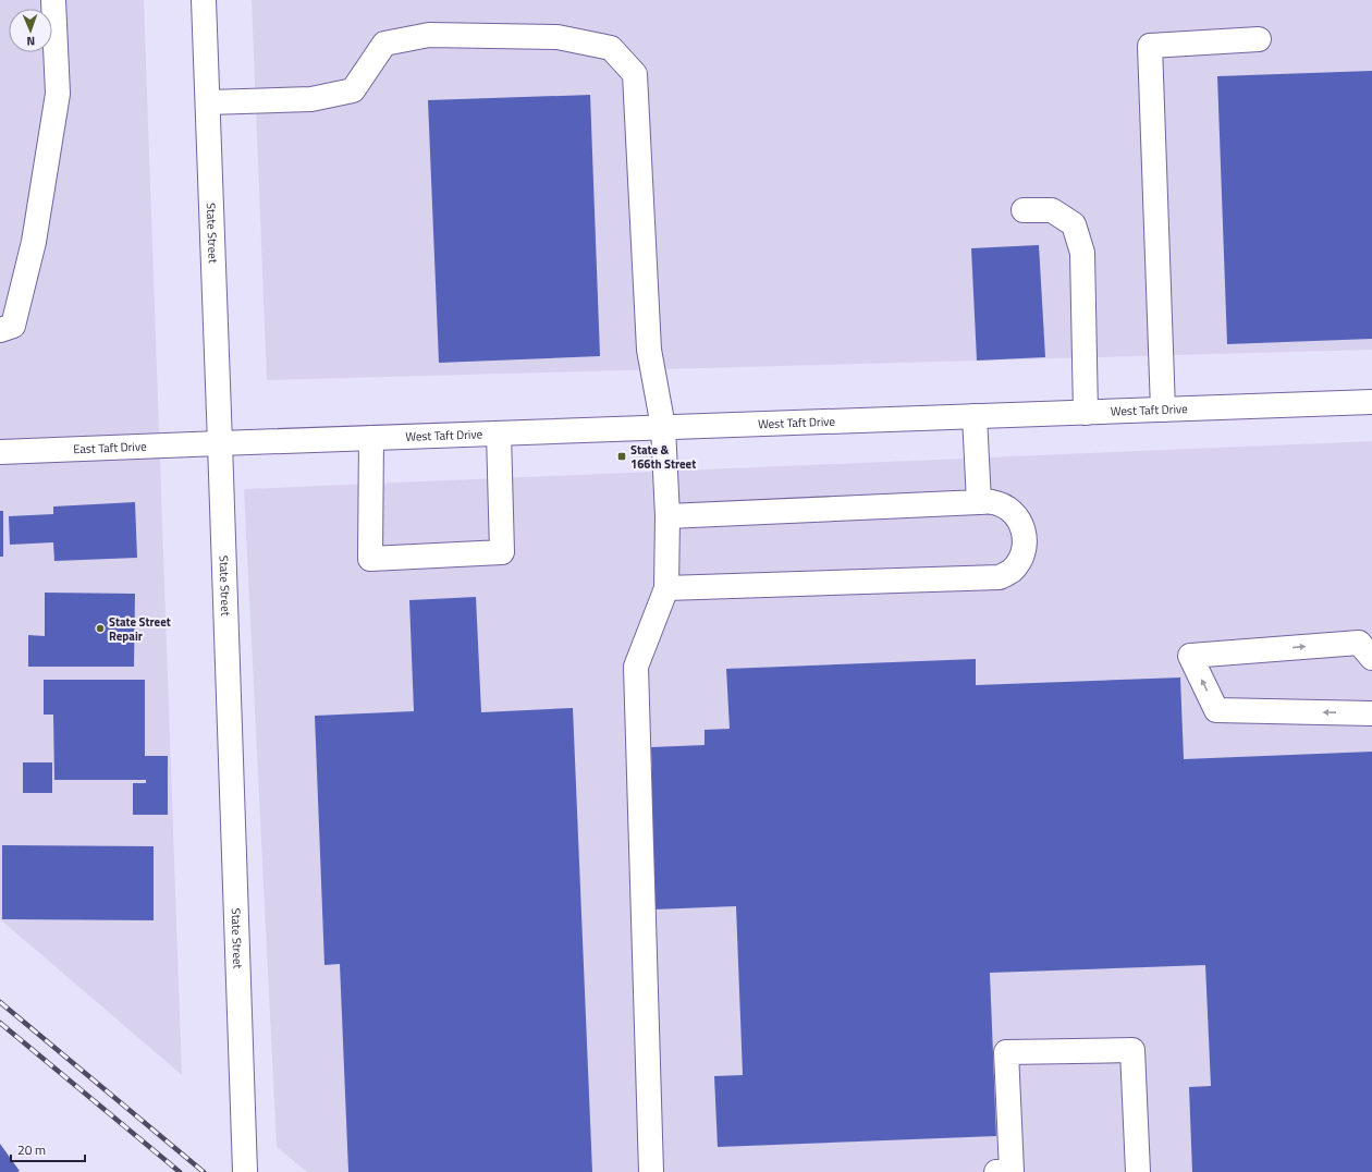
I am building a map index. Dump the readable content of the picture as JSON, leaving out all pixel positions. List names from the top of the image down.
{
  "streets": {
    "street": ["State Street", "West Taft Drive", "East Taft Drive"]
  },
  "crossings": [
    ["State Street", "West Taft Drive"],
    ["State Street", "East Taft Drive"],
    ["West Taft Drive", "East Taft Drive"]
  ],
  "places": {
    "transit": ["State & 166th Street"],
    "other": ["State Street Repair"]
  },
  "scale_bar": "20 m",
  "north": "bottom"
}
